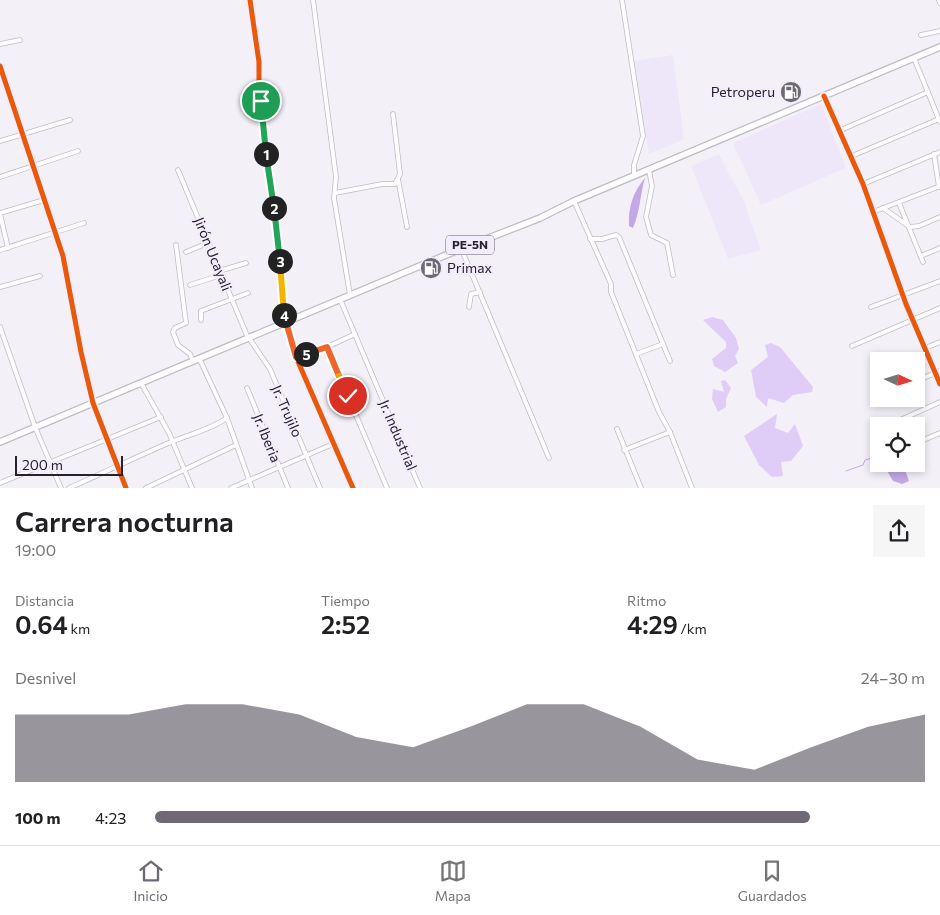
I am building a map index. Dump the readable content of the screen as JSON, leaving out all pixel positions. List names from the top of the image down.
{
  "streets": {
    "highway": ["PE-5N"],
    "street": [
      "Jirón Ucayali",
      "Jr. Trujilo",
      "Jr. Industrial",
      "Jr. Iberia"
    ]
  },
  "crossings": [
    ["PE-5N", "Jirón Ucayali"],
    ["PE-5N", "Jr. Trujilo"],
    ["PE-5N", "Jr. Industrial"],
    ["Jirón Ucayali", "Jr. Trujilo"]
  ],
  "places": {
    "fuel station": ["Petroperu", "Primax"]
  },
  "scale_bar": "200 m",
  "north": "right",
  "page": {
    "pins": [
      "1",
      "2",
      "3",
      "4",
      "5"
    ],
    "scale": "200 m",
    "heading": ["Carrera nocturna", "19:00"],
    "stats": [
      ["Distancia", "0.64 km"],
      ["Tiempo", "2:52"],
      ["Ritmo", "4:29 /km"]
    ],
    "chart": ["Desnivel", "24–30 m"],
    "list": [
      {
        "name": "100 m",
        "note": "4:23"
      }
    ],
    "tabs": ["Inicio", "Mapa", "Guardados"]
  }
}
